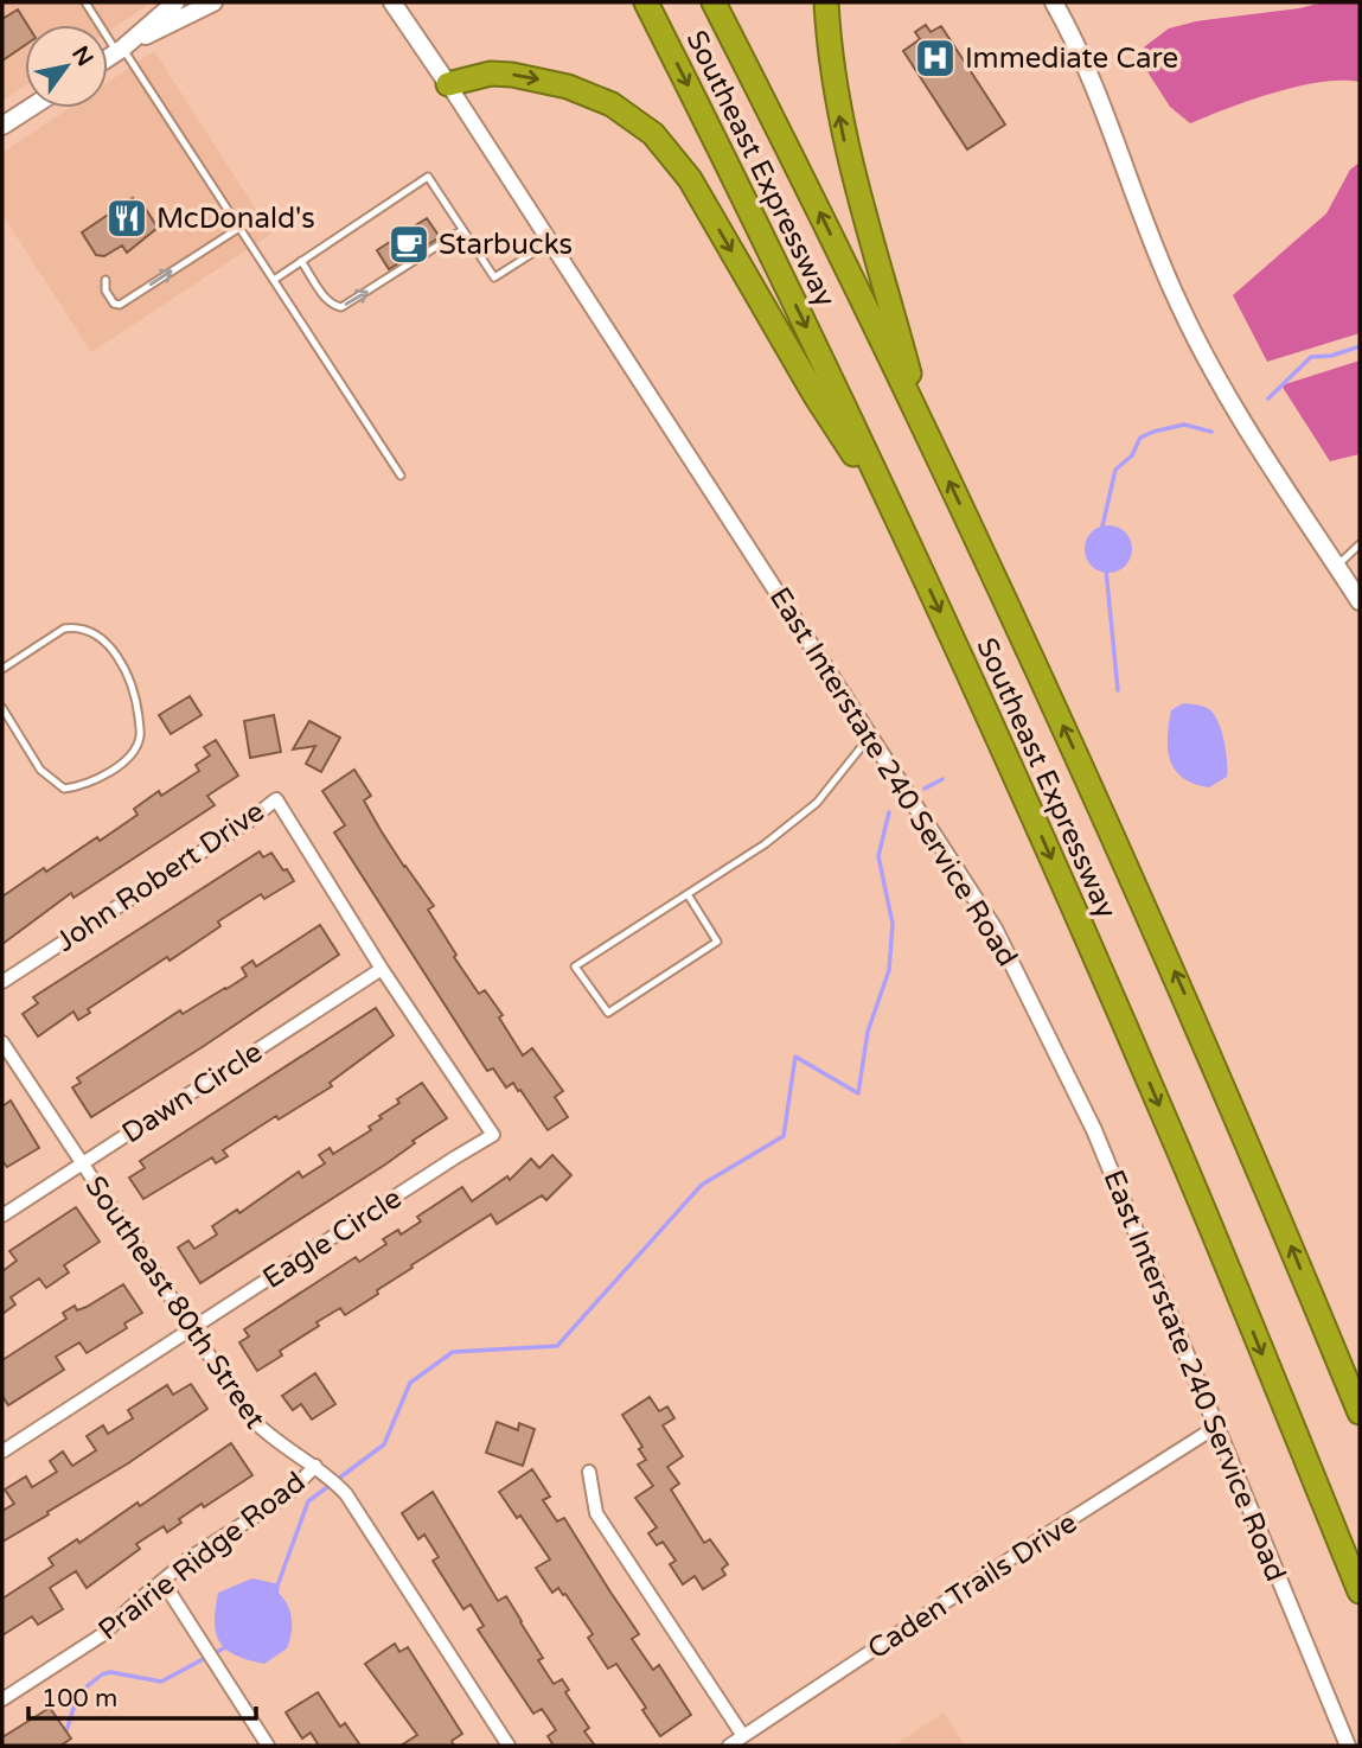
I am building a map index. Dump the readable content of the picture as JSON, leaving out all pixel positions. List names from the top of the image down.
{
  "streets": {
    "highway": ["Southeast Expressway"],
    "main road": ["East Interstate 240 Service Road"],
    "street": [
      "John Robert Drive",
      "Dawn Circle",
      "Eagle Circle",
      "Southeast 80th Street",
      "Prairie Ridge Road",
      "Caden Trails Drive"
    ]
  },
  "crossings": [
    ["East Interstate 240 Service Road", "Caden Trails Drive"],
    ["John Robert Drive", "Dawn Circle"],
    ["John Robert Drive", "Eagle Circle"],
    ["Dawn Circle", "Eagle Circle"],
    ["Dawn Circle", "Southeast 80th Street"],
    ["Eagle Circle", "Southeast 80th Street"],
    ["Southeast 80th Street", "Prairie Ridge Road"]
  ],
  "places": {
    "hospital": ["Immediate Care"],
    "restaurant": ["McDonald's"],
    "cafe": ["Starbucks"]
  },
  "scale_bar": "100 m",
  "north": "top right"
}
